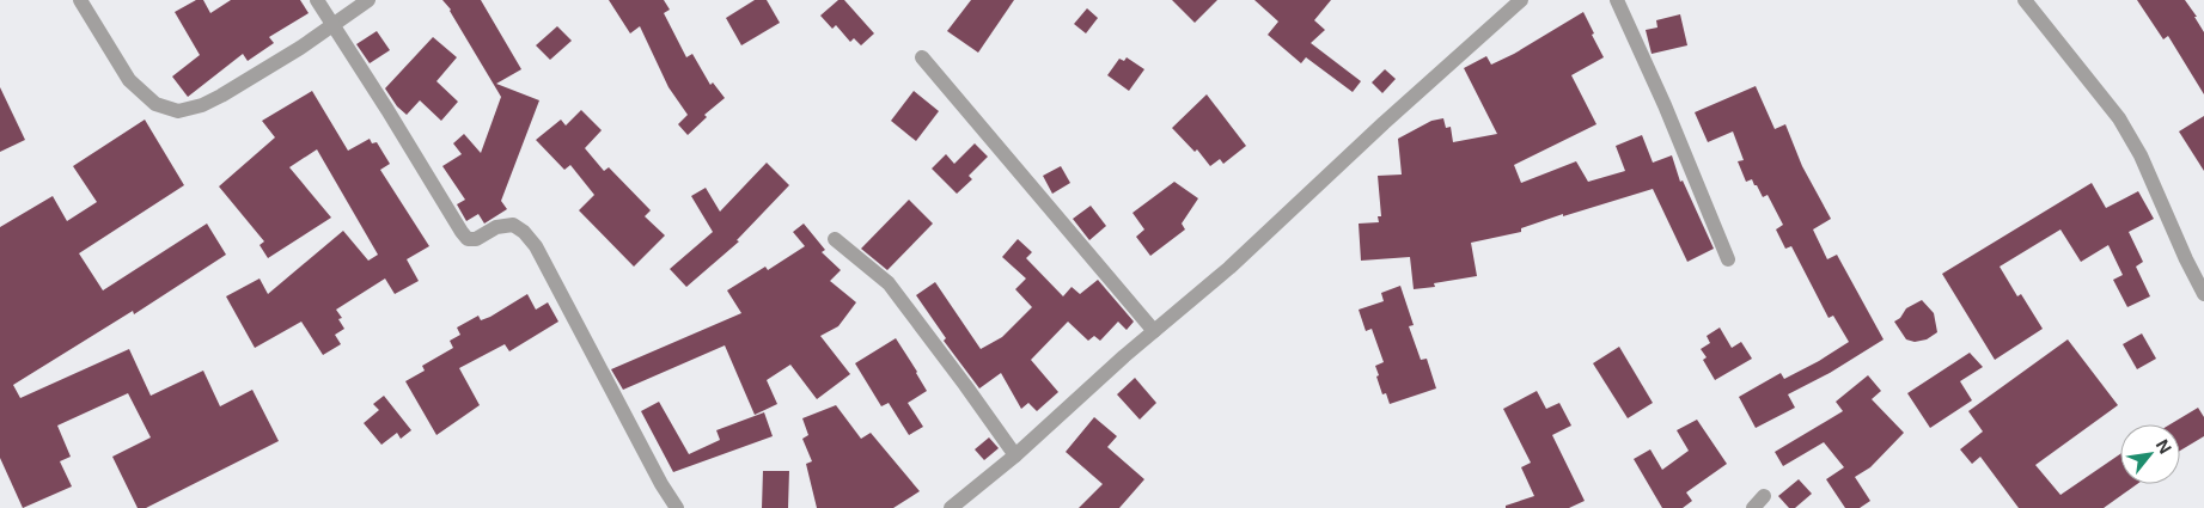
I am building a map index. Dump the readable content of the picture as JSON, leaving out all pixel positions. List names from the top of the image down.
{
  "north": "top right"
}
